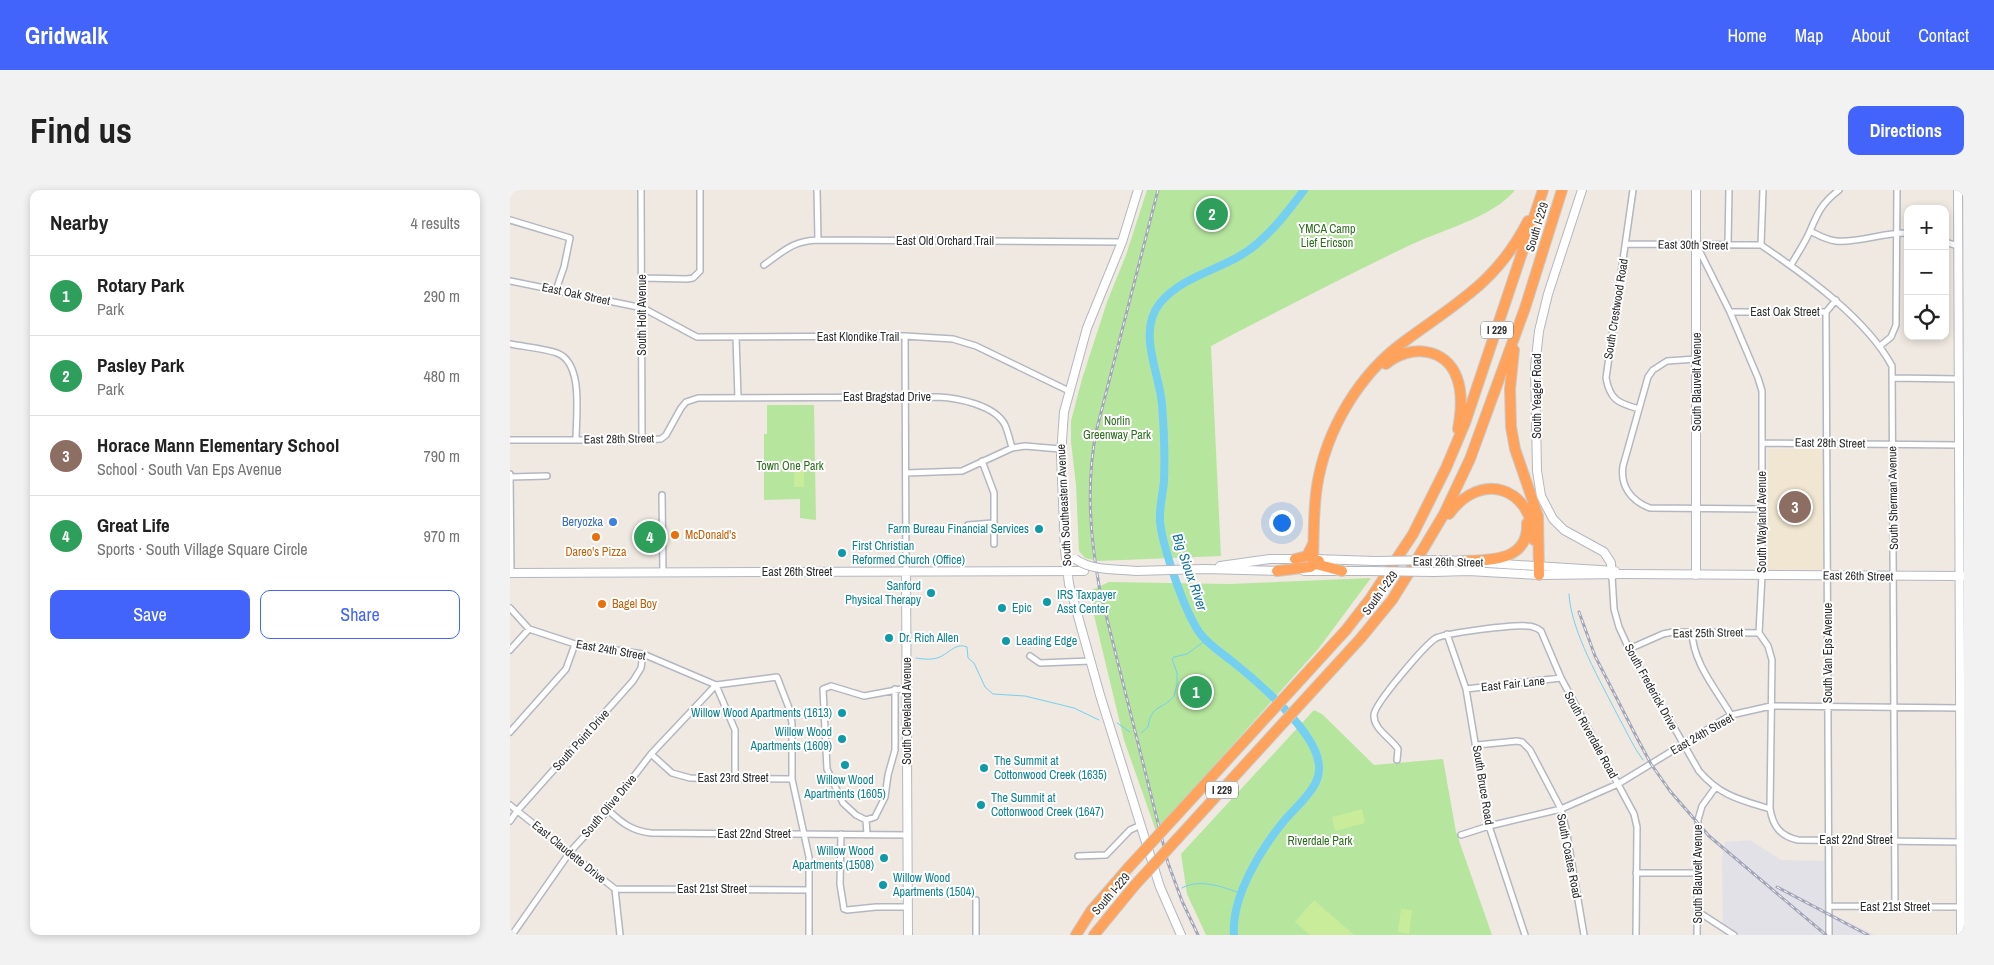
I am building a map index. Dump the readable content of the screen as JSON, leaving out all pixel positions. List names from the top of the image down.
{
  "streets": {
    "highway": ["South I-229", "I 229"],
    "main road": [
      "South Blauvelt Avenue",
      "South Yeager Road",
      "South Southeastern Avenue",
      "East 26th Street",
      "South Cleveland Avenue"
    ],
    "street": [
      "East Old Orchard Trail",
      "East 30th Street",
      "East Oak Street",
      "South Crestwood Road",
      "South Holt Avenue",
      "East Klondike Trail",
      "East Bragstad Drive",
      "East 28th Street",
      "South Sherman Avenue",
      "South Wayland Avenue",
      "East 25th Street",
      "East 24th Street",
      "South Van Eps Avenue",
      "East Fair Lane",
      "South Frederick Drive",
      "South Riverdale Road",
      "South Point Drive",
      "East 23rd Street",
      "South Bruce Road",
      "South Olive Drive",
      "East 22nd Street",
      "East Claudette Drive",
      "South Coates Road",
      "East 21st Street"
    ]
  },
  "crossings": [
    ["East Old Orchard Trail", "South Southeastern Avenue"],
    ["East 30th Street", "South Crestwood Road"],
    ["East 30th Street", "South Blauvelt Avenue"],
    ["East 30th Street", "South Sherman Avenue"],
    ["East 30th Street", "South Wayland Avenue"],
    ["East Oak Street", "South Holt Avenue"],
    ["East Oak Street", "East Klondike Trail"],
    ["East Oak Street", "South Sherman Avenue"],
    ["East Oak Street", "South Wayland Avenue"],
    ["East Oak Street", "South Van Eps Avenue"],
    ["South Holt Avenue", "East Klondike Trail"],
    ["South Holt Avenue", "East 28th Street"],
    ["East Klondike Trail", "South Southeastern Avenue"],
    ["East Klondike Trail", "South Cleveland Avenue"],
    ["South Blauvelt Avenue", "South Wayland Avenue"],
    ["South Blauvelt Avenue", "East 26th Street"],
    ["South Blauvelt Avenue", "South Frederick Drive"],
    ["South Yeager Road", "East 26th Street"],
    ["South Yeager Road", "South Frederick Drive"],
    ["East Bragstad Drive", "East 28th Street"],
    ["East Bragstad Drive", "South Cleveland Avenue"],
    ["East 28th Street", "South Sherman Avenue"],
    ["East 28th Street", "South Wayland Avenue"],
    ["East 28th Street", "South Van Eps Avenue"],
    ["South Sherman Avenue", "East 26th Street"],
    ["South Sherman Avenue", "East 24th Street"],
    ["South Sherman Avenue", "East 22nd Street"],
    ["South Sherman Avenue", "East 21st Street"],
    ["South Southeastern Avenue", "East 26th Street"],
    ["South Wayland Avenue", "East 26th Street"],
    ["South Wayland Avenue", "East 25th Street"],
    ["East 26th Street", "South Van Eps Avenue"],
    ["East 26th Street", "South Frederick Drive"],
    ["East 26th Street", "South Cleveland Avenue"],
    ["East 25th Street", "South Frederick Drive"],
    ["East 24th Street", "South Van Eps Avenue"],
    ["East 24th Street", "South Frederick Drive"],
    ["East 24th Street", "South Riverdale Road"],
    ["East 24th Street", "South Point Drive"],
    ["East 24th Street", "South Bruce Road"],
    ["East 24th Street", "South Olive Drive"],
    ["East 24th Street", "South Coates Road"],
    ["South Van Eps Avenue", "East 22nd Street"],
    ["South Van Eps Avenue", "East 21st Street"],
    ["East Fair Lane", "South Riverdale Road"],
    ["East Fair Lane", "South Bruce Road"],
    ["South Frederick Drive", "East 22nd Street"],
    ["South Cleveland Avenue", "East 22nd Street"],
    ["South Riverdale Road", "South Bruce Road"],
    ["South Point Drive", "East Claudette Drive"],
    ["East 23rd Street", "South Olive Drive"],
    ["South Bruce Road", "South Coates Road"],
    ["South Olive Drive", "East 22nd Street"],
    ["South Olive Drive", "East Claudette Drive"],
    ["East Claudette Drive", "East 21st Street"]
  ],
  "water": ["Big Sioux River"],
  "parks": [
    "YMCA Camp Lief Ericson",
    "Norlin Greenway Park",
    "Town One Park",
    "Riverdale Park"
  ],
  "places": [
    "Beryozka",
    "Farm Bureau Financial Services",
    "McDonald's",
    "Dareo's Pizza",
    "First Christian Reformed Church (Office)",
    "Sanford Physical Therapy",
    "IRS Taxpayer Asst Center",
    "Bagel Boy",
    "Epic",
    "Dr. Rich Allen",
    "Leading Edge",
    "Willow Wood Apartments (1613)",
    "Willow Wood Apartments (1609)",
    "Willow Wood Apartments (1605)",
    "The Summit at Cottonwood Creek (1635)",
    "The Summit at Cottonwood Creek (1647)",
    "Willow Wood Apartments (1508)",
    "Willow Wood Apartments (1504)"
  ],
  "page": {
    "header": "Gridwalk",
    "nav": [
      "Home",
      "Map",
      "About",
      "Contact"
    ],
    "buttons": [
      "Directions",
      ["Save", "Share"]
    ],
    "title": "Find us",
    "heading": ["Nearby", "4 results"],
    "pins": [
      "2",
      "3",
      "4",
      "1"
    ],
    "map_buttons": ["+", "−"],
    "list": [
      {
        "mark": "1",
        "name": "Rotary Park",
        "note": "Park",
        "value": "290 m"
      },
      {
        "mark": "2",
        "name": "Pasley Park",
        "note": "Park",
        "value": "480 m"
      },
      {
        "mark": "3",
        "name": "Horace Mann Elementary School",
        "note": "School · South Van Eps Avenue",
        "value": "790 m"
      },
      {
        "mark": "4",
        "name": "Great Life",
        "note": "Sports · South Village Square Circle",
        "value": "970 m"
      }
    ]
  }
}
